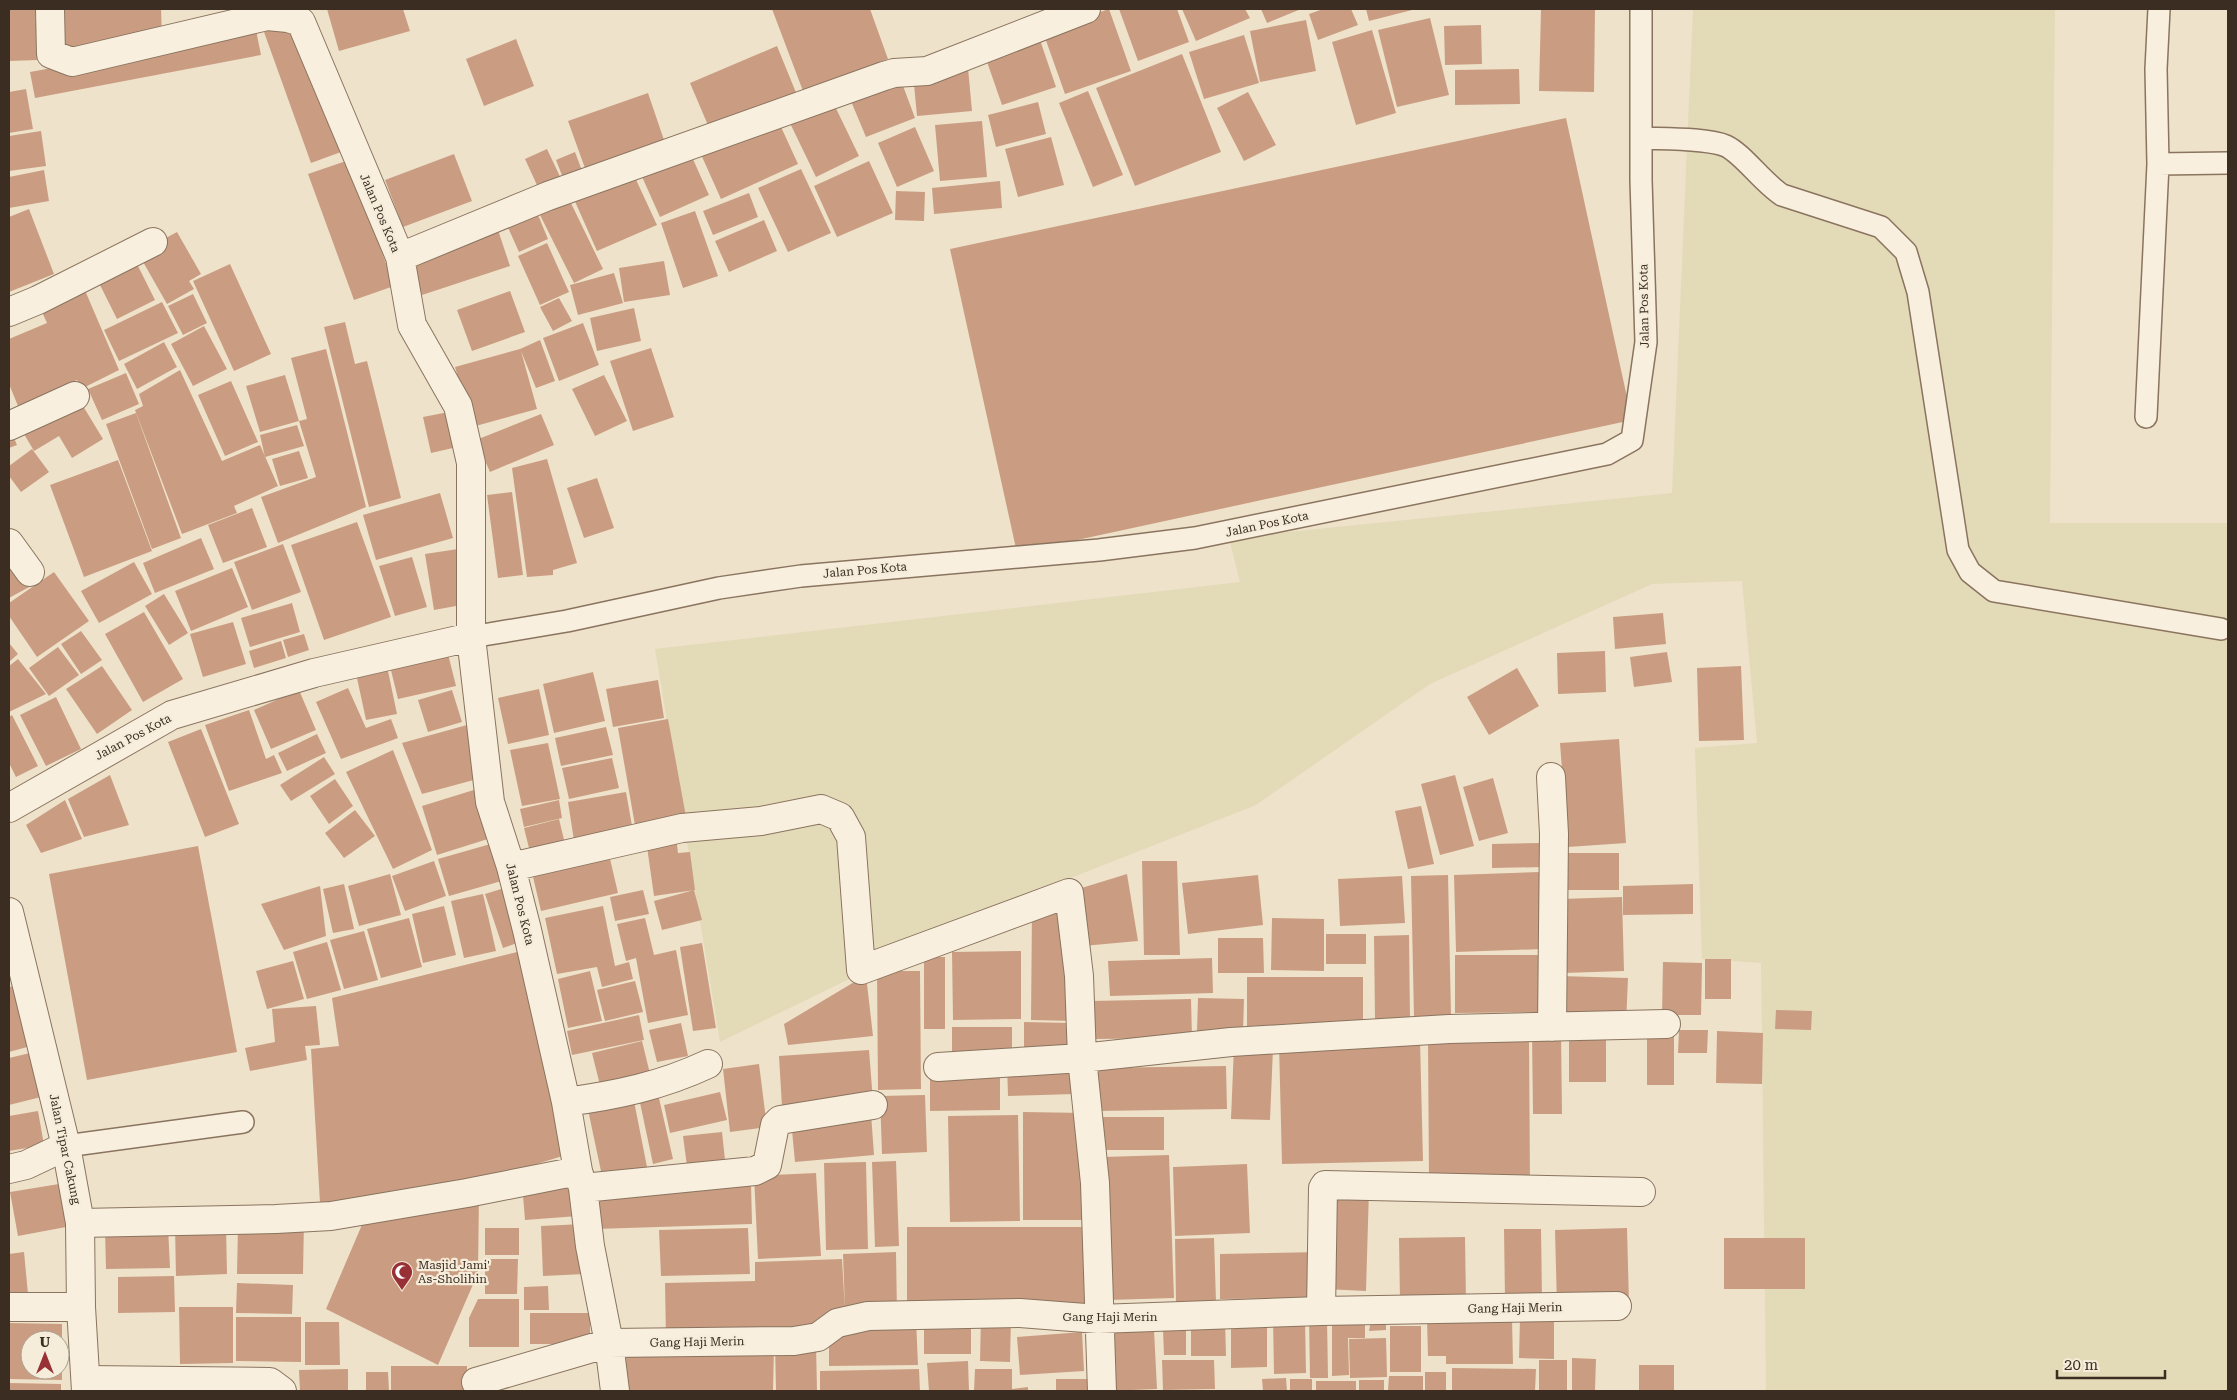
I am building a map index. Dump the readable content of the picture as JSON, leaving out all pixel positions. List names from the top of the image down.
{
  "streets": {
    "street": ["Jalan Pos Kota", "Jalan Tipar Cakung", "Gang Haji Merin"]
  },
  "crossings": [
    ["Jalan Pos Kota", "Gang Haji Merin"]
  ],
  "places": {
    "mosque": ["Masjid Jami' As-Sholihin"]
  },
  "scale_bar": "20 m",
  "north": "top"
}
